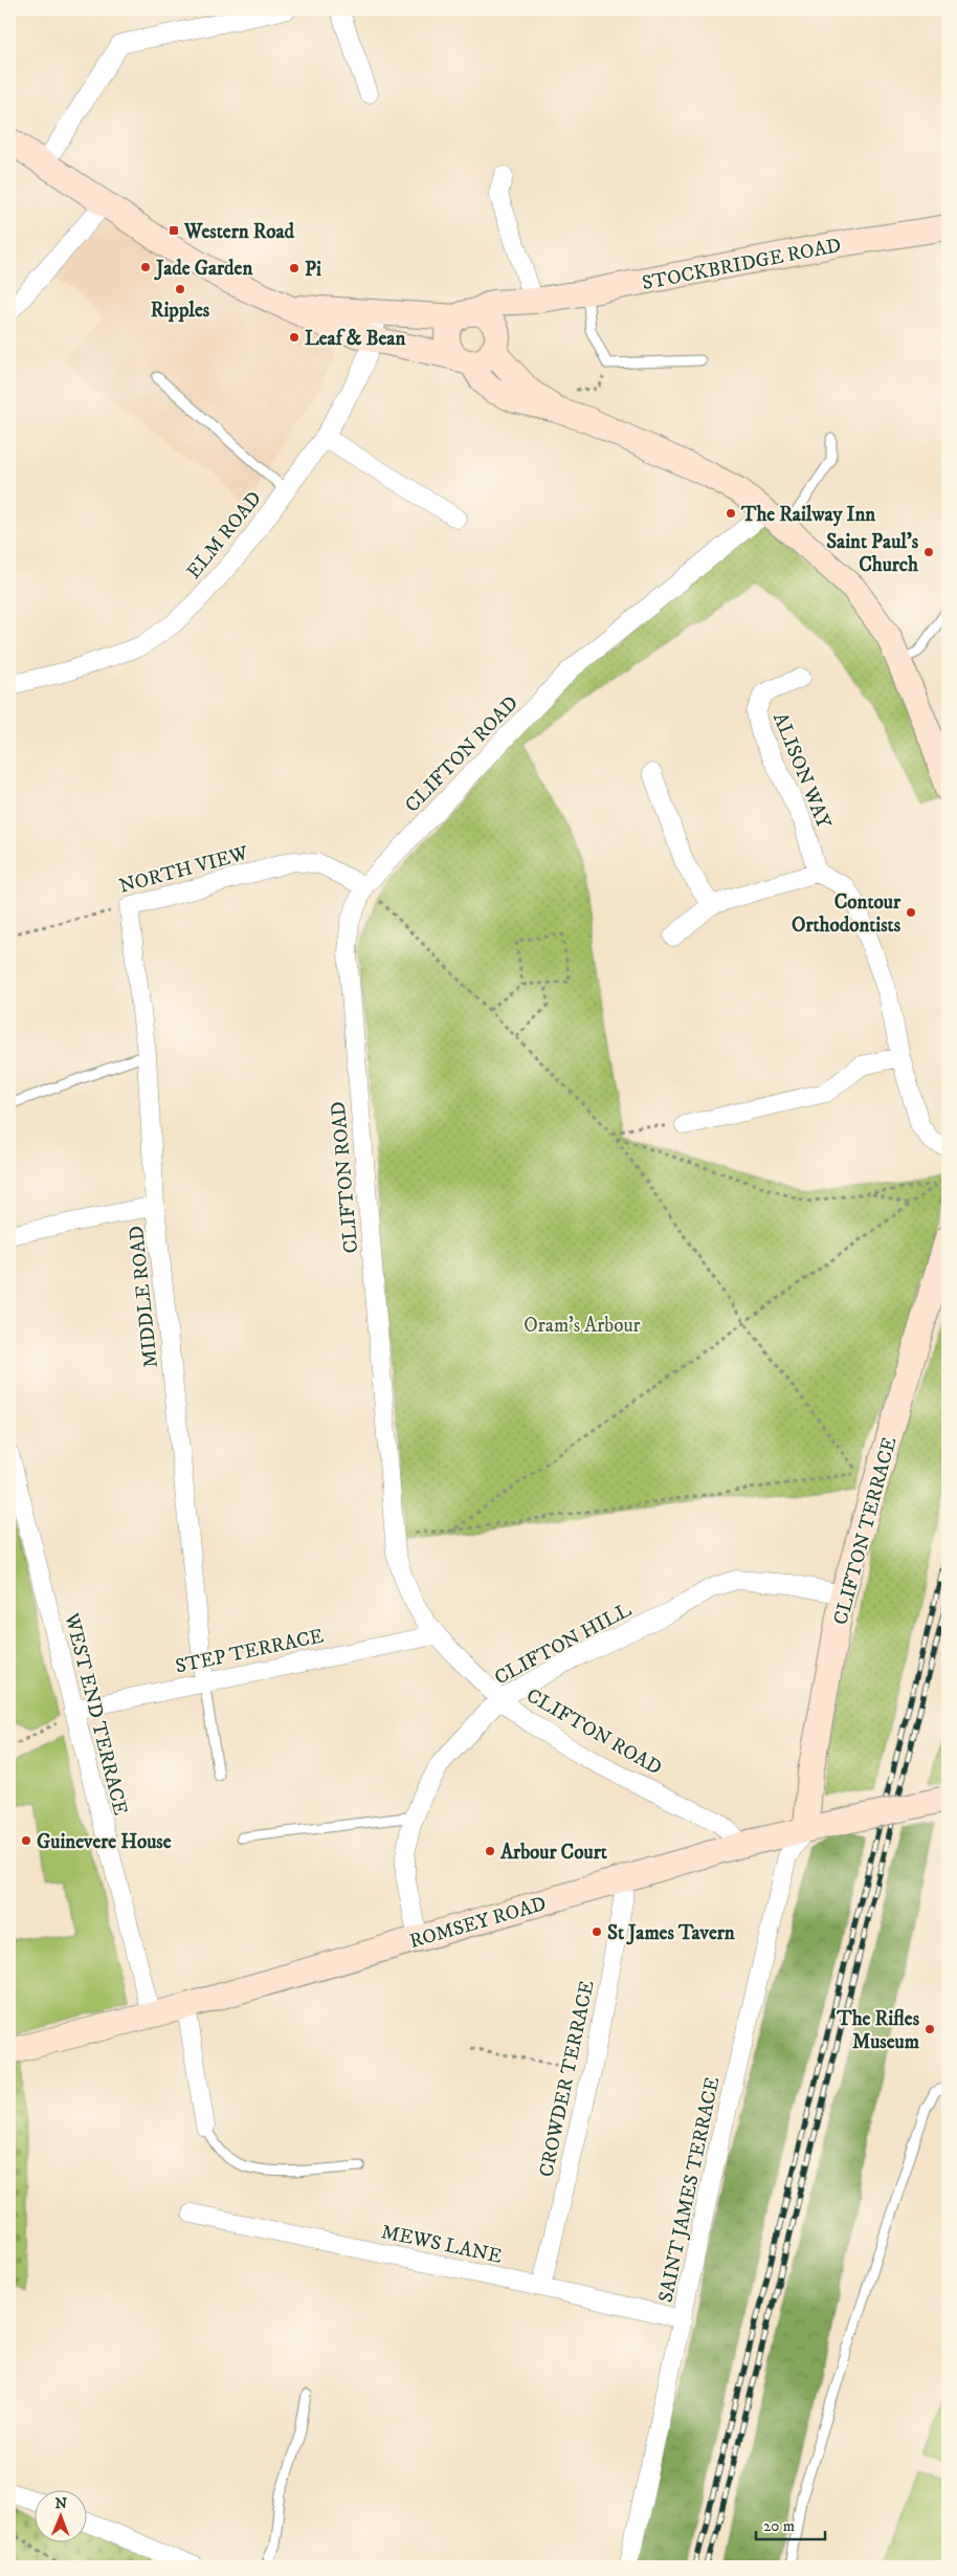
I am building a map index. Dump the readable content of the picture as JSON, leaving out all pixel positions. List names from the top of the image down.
{
  "streets": {
    "main road": ["STOCKBRIDGE ROAD", "CLIFTON TERRACE", "ROMSEY ROAD"],
    "street": [
      "ELM ROAD",
      "CLIFTON ROAD",
      "ALISON WAY",
      "NORTH VIEW",
      "MIDDLE ROAD",
      "CLIFTON HILL",
      "STEP TERRACE",
      "WEST END TERRACE",
      "CROWDER TERRACE",
      "SAINT JAMES TERRACE",
      "MEWS LANE"
    ]
  },
  "crossings": [
    ["STOCKBRIDGE ROAD", "ELM ROAD"],
    ["CLIFTON ROAD", "NORTH VIEW"],
    ["CLIFTON ROAD", "CLIFTON HILL"],
    ["CLIFTON ROAD", "STEP TERRACE"],
    ["CLIFTON ROAD", "ROMSEY ROAD"],
    ["NORTH VIEW", "MIDDLE ROAD"],
    ["MIDDLE ROAD", "STEP TERRACE"],
    ["CLIFTON TERRACE", "CLIFTON HILL"],
    ["CLIFTON TERRACE", "ROMSEY ROAD"],
    ["CLIFTON TERRACE", "SAINT JAMES TERRACE"],
    ["CLIFTON HILL", "ROMSEY ROAD"],
    ["STEP TERRACE", "WEST END TERRACE"],
    ["WEST END TERRACE", "ROMSEY ROAD"],
    ["ROMSEY ROAD", "CROWDER TERRACE"],
    ["ROMSEY ROAD", "SAINT JAMES TERRACE"],
    ["CROWDER TERRACE", "MEWS LANE"],
    ["SAINT JAMES TERRACE", "MEWS LANE"]
  ],
  "parks": ["Oram's Arbour"],
  "places": {
    "transit": ["Western Road"],
    "other": [
      "Jade Garden",
      "Pi",
      "Ripples",
      "Leaf & Bean",
      "The Railway Inn",
      "Saint Paul's Church",
      "Contour Orthodontists",
      "Guinevere House",
      "Arbour Court",
      "St James Tavern",
      "The Rifles Museum"
    ]
  },
  "scale_bar": "20 m",
  "north": "top"
}
